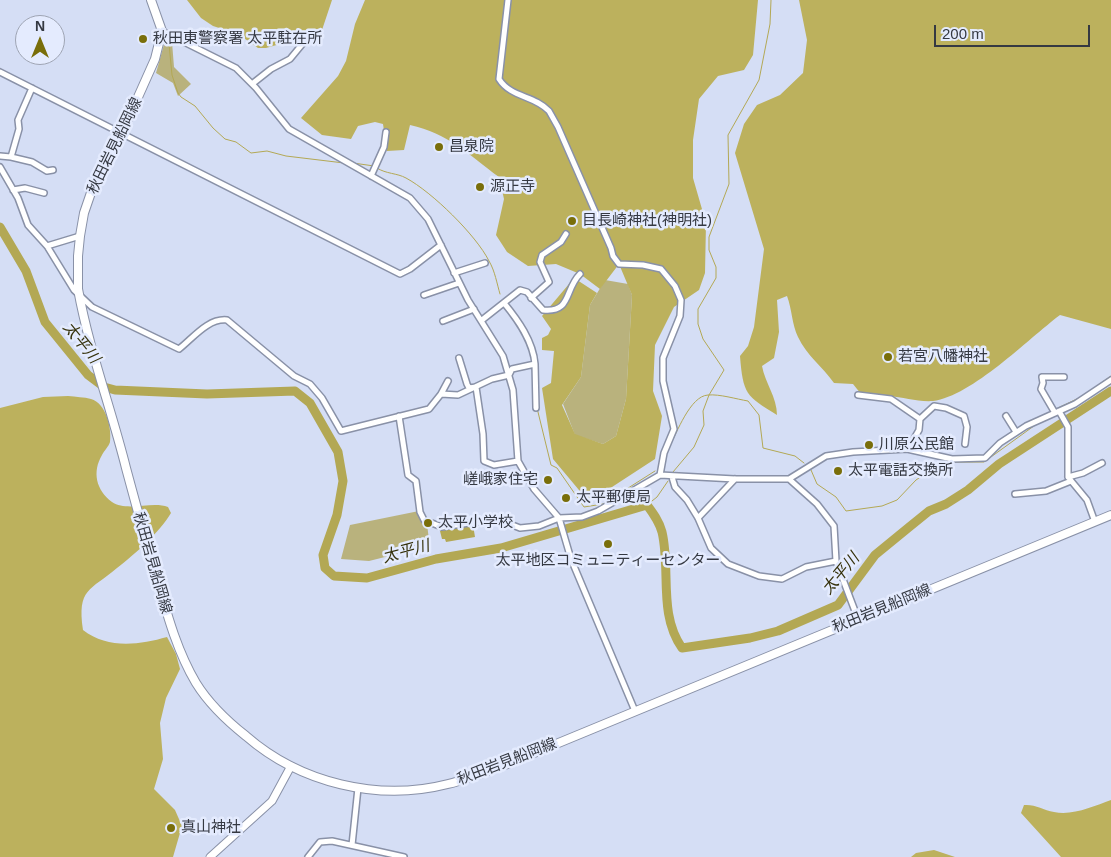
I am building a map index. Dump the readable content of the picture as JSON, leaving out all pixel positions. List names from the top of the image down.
{
  "streets": {
    "main road": ["秋田岩見船岡線"]
  },
  "water": ["太平川"],
  "places": [
    "秋田東警察署 太平駐在所",
    "昌泉院",
    "源正寺",
    "目長崎神社(神明社)",
    "若宮八幡神社",
    "川原公民館",
    "太平電話交換所",
    "嵯峨家住宅",
    "太平郵便局",
    "太平小学校",
    "太平地区コミュニティーセンター",
    "真山神社"
  ],
  "scale_bar": "200 m",
  "north": "top"
}
